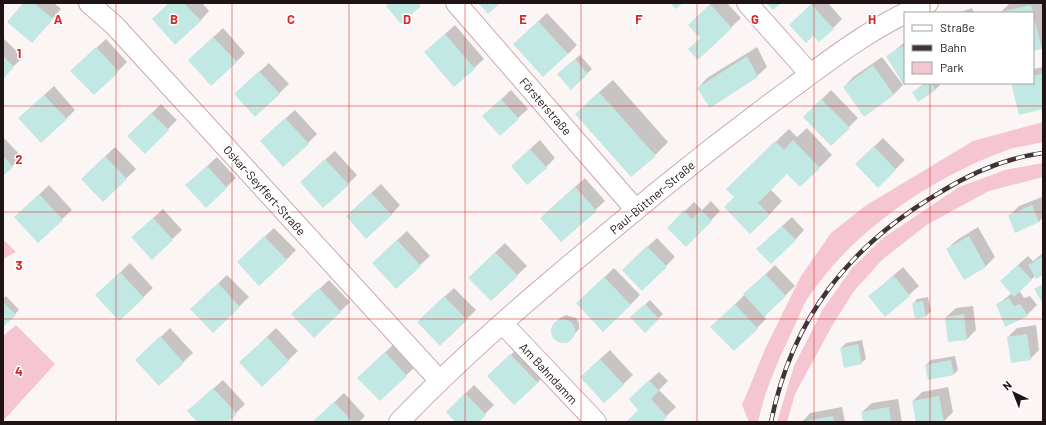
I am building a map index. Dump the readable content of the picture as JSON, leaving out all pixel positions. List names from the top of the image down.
{
  "streets": {
    "street": [
      "Försterstraße",
      "Oskar-Seyffert-Straße",
      "Paul-Büttner-Straße",
      "Am Bahndamm"
    ]
  },
  "crossings": [
    ["Försterstraße", "Paul-Büttner-Straße"],
    ["Oskar-Seyffert-Straße", "Paul-Büttner-Straße"],
    ["Paul-Büttner-Straße", "Am Bahndamm"]
  ],
  "legend": ["Straße", "Bahn", "Park"],
  "north": "top left",
  "grid": {
    "columns": [
      "A",
      "B",
      "C",
      "D",
      "E",
      "F",
      "G",
      "H"
    ],
    "rows": [
      "1",
      "2",
      "3",
      "4"
    ]
  }
}
